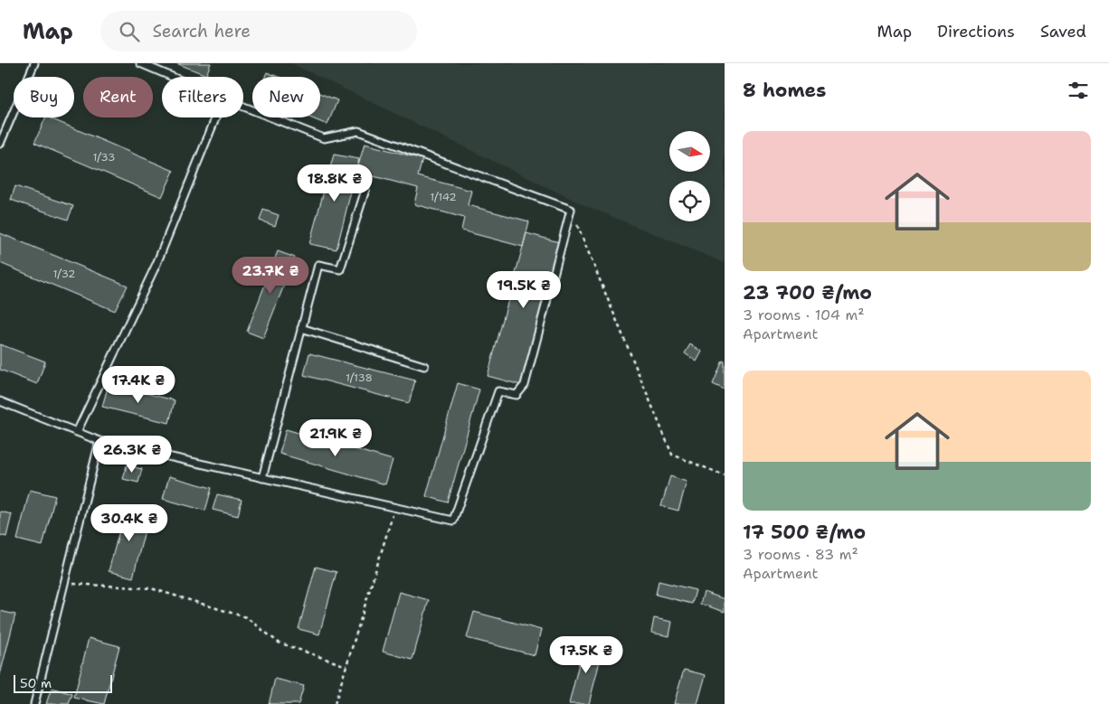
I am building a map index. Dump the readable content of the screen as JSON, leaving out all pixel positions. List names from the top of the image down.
{
  "house_numbers": [
    "1/33",
    "1/142",
    "1/32",
    "1/138"
  ],
  "scale_bar": "50 m",
  "north": "right",
  "page": {
    "header": "Map",
    "search": "Search here",
    "nav": ["Map", "Directions", "Saved"],
    "heading": "8 homes",
    "chip": [
      "Buy",
      "Rent",
      "Filters",
      "New"
    ],
    "list": [
      {
        "name": "23 700 ₴/mo",
        "note": "3 rooms · 104 m² · Apartment"
      },
      {
        "name": "17 500 ₴/mo",
        "note": "3 rooms · 83 m² · Apartment"
      }
    ],
    "price": [
      "18.8K ₴",
      "23.7K ₴",
      "19.5K ₴",
      "17.4K ₴",
      "21.9K ₴",
      "26.3K ₴",
      "30.4K ₴",
      "17.5K ₴"
    ],
    "scale": "50 m"
  }
}
